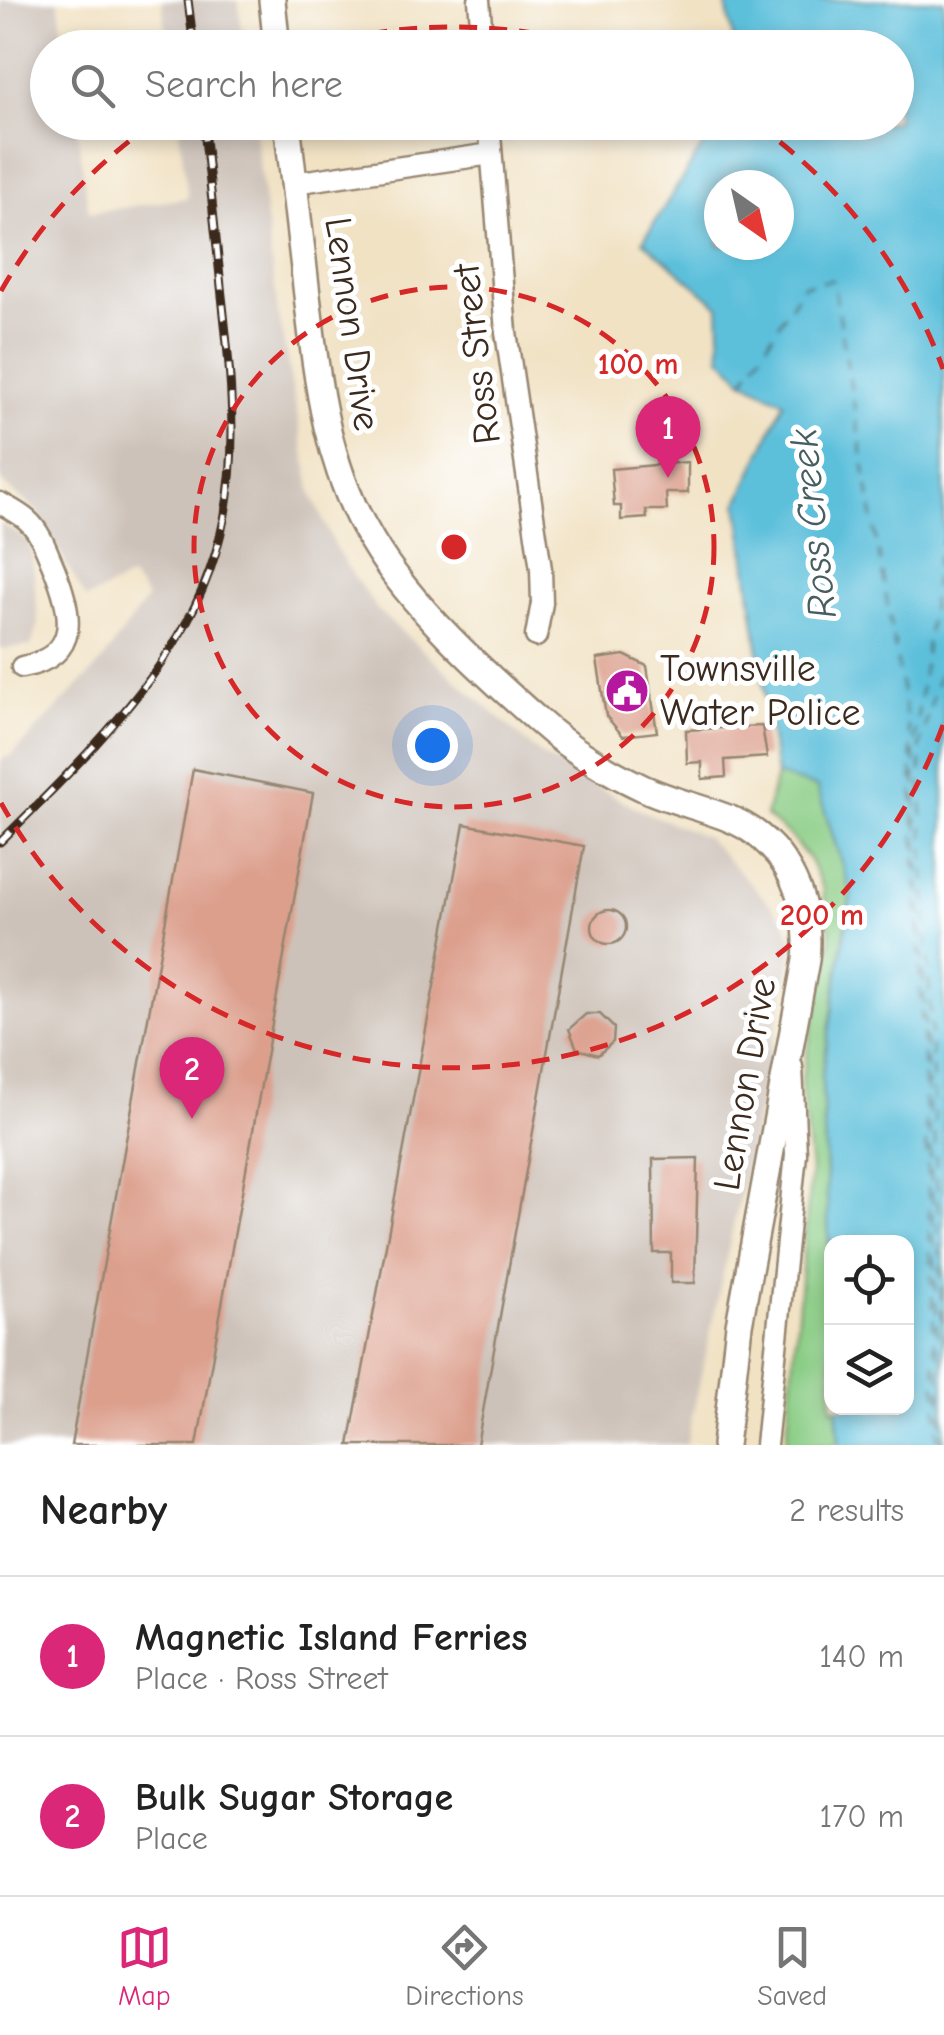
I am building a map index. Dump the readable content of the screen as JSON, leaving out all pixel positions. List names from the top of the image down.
{
  "streets": {
    "street": ["Lennon Drive", "Ross Street"]
  },
  "water": ["Ross Creek"],
  "places": {
    "public building": ["Townsville Water Police"]
  },
  "north": "bottom right",
  "page": {
    "search": "Search here",
    "pins": ["1", "2"],
    "heading": ["Nearby", "2 results"],
    "list": [
      {
        "mark": "1",
        "name": "Magnetic Island Ferries",
        "note": "Place · Ross Street",
        "value": "140 m"
      },
      {
        "mark": "2",
        "name": "Bulk Sugar Storage",
        "note": "Place",
        "value": "170 m"
      }
    ],
    "nav": ["Map", "Directions", "Saved"]
  },
  "rings": ["100 m", "200 m"]
}
